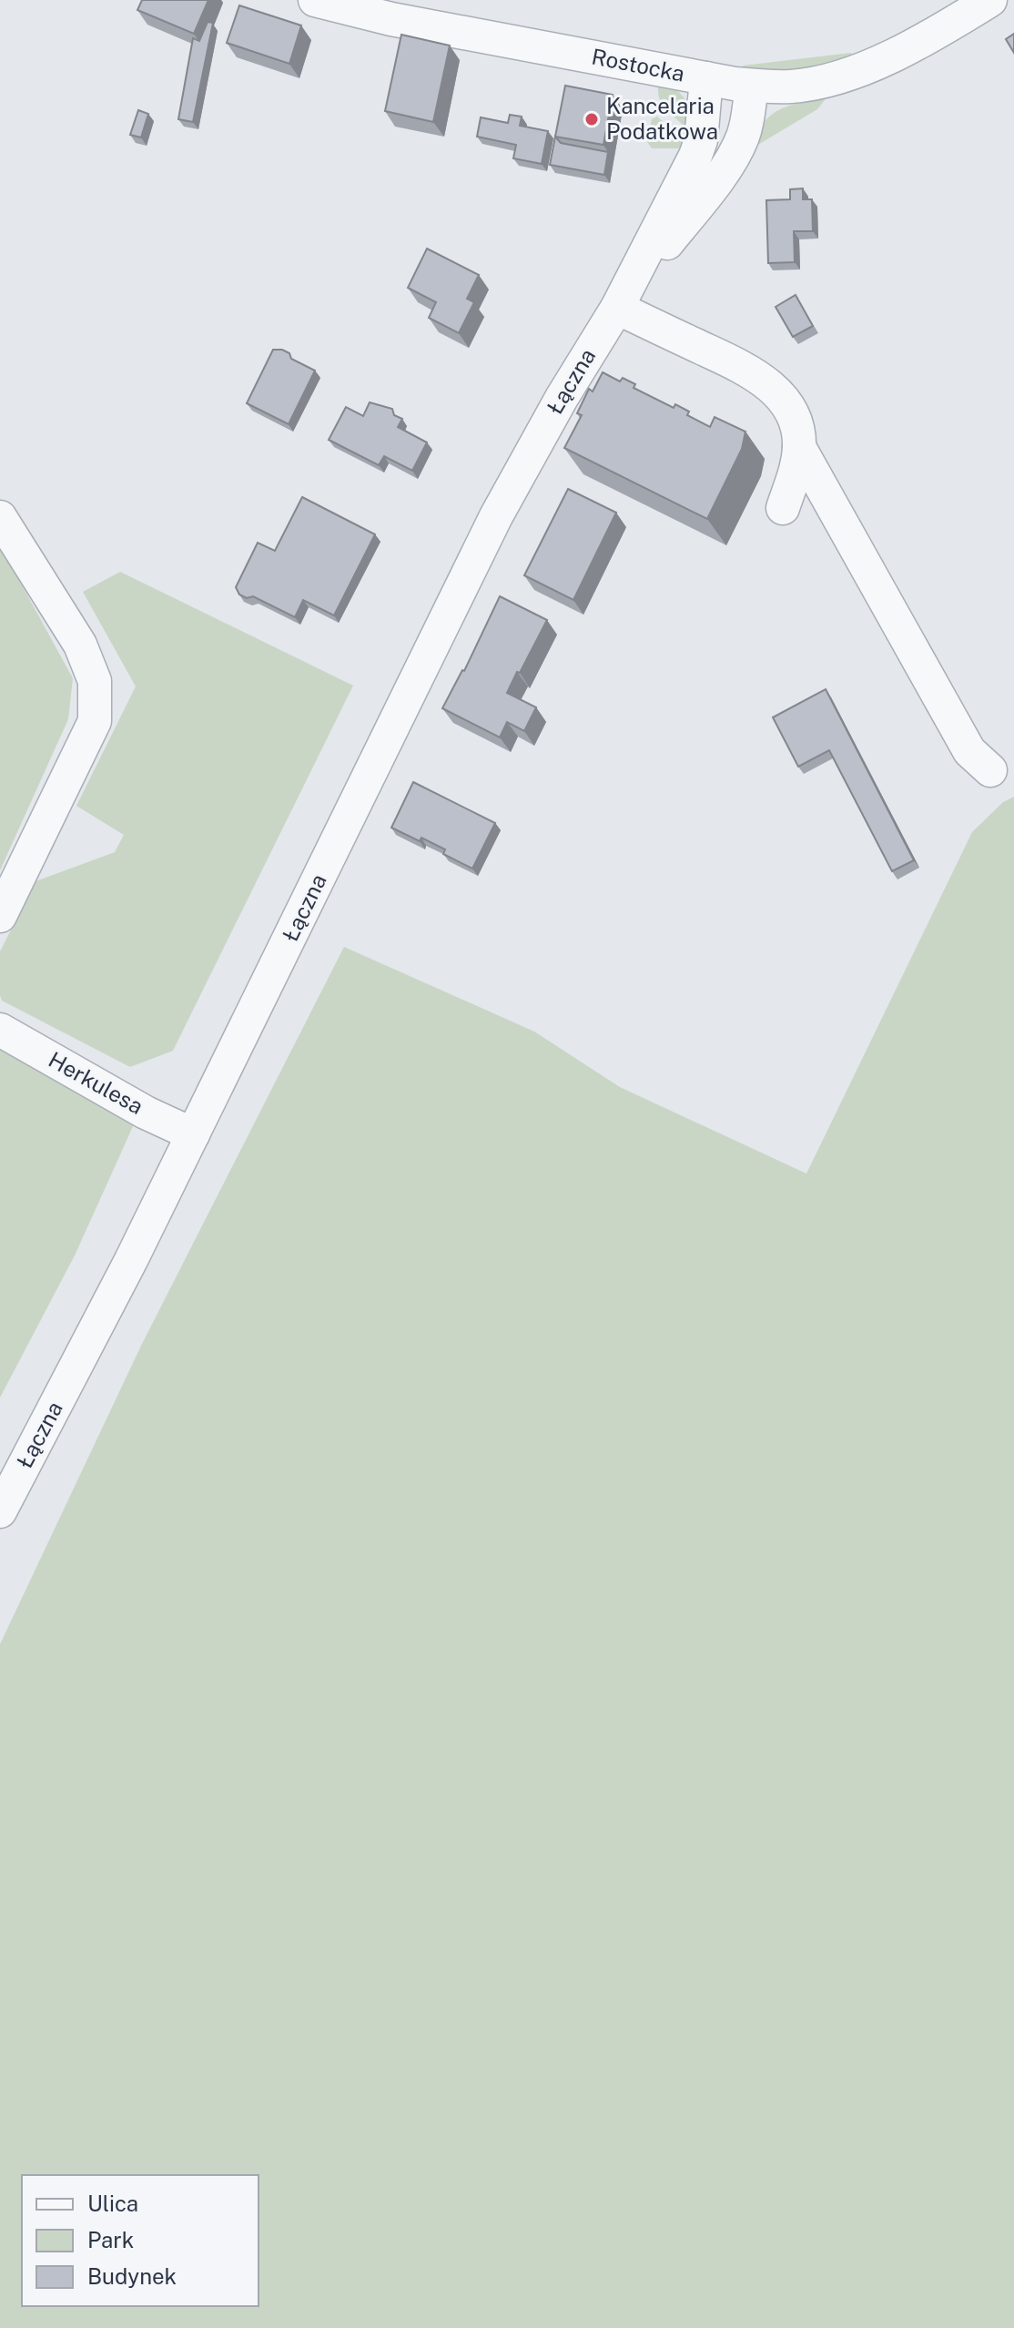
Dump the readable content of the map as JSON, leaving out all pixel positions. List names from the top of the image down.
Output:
{
  "streets": {
    "street": ["Rostocka", "Łączna", "Herkulesa"]
  },
  "crossings": [
    ["Rostocka", "Łączna"],
    ["Łączna", "Herkulesa"]
  ],
  "places": ["Kancelaria Podatkowa"],
  "legend": ["Ulica", "Park", "Budynek"]
}
